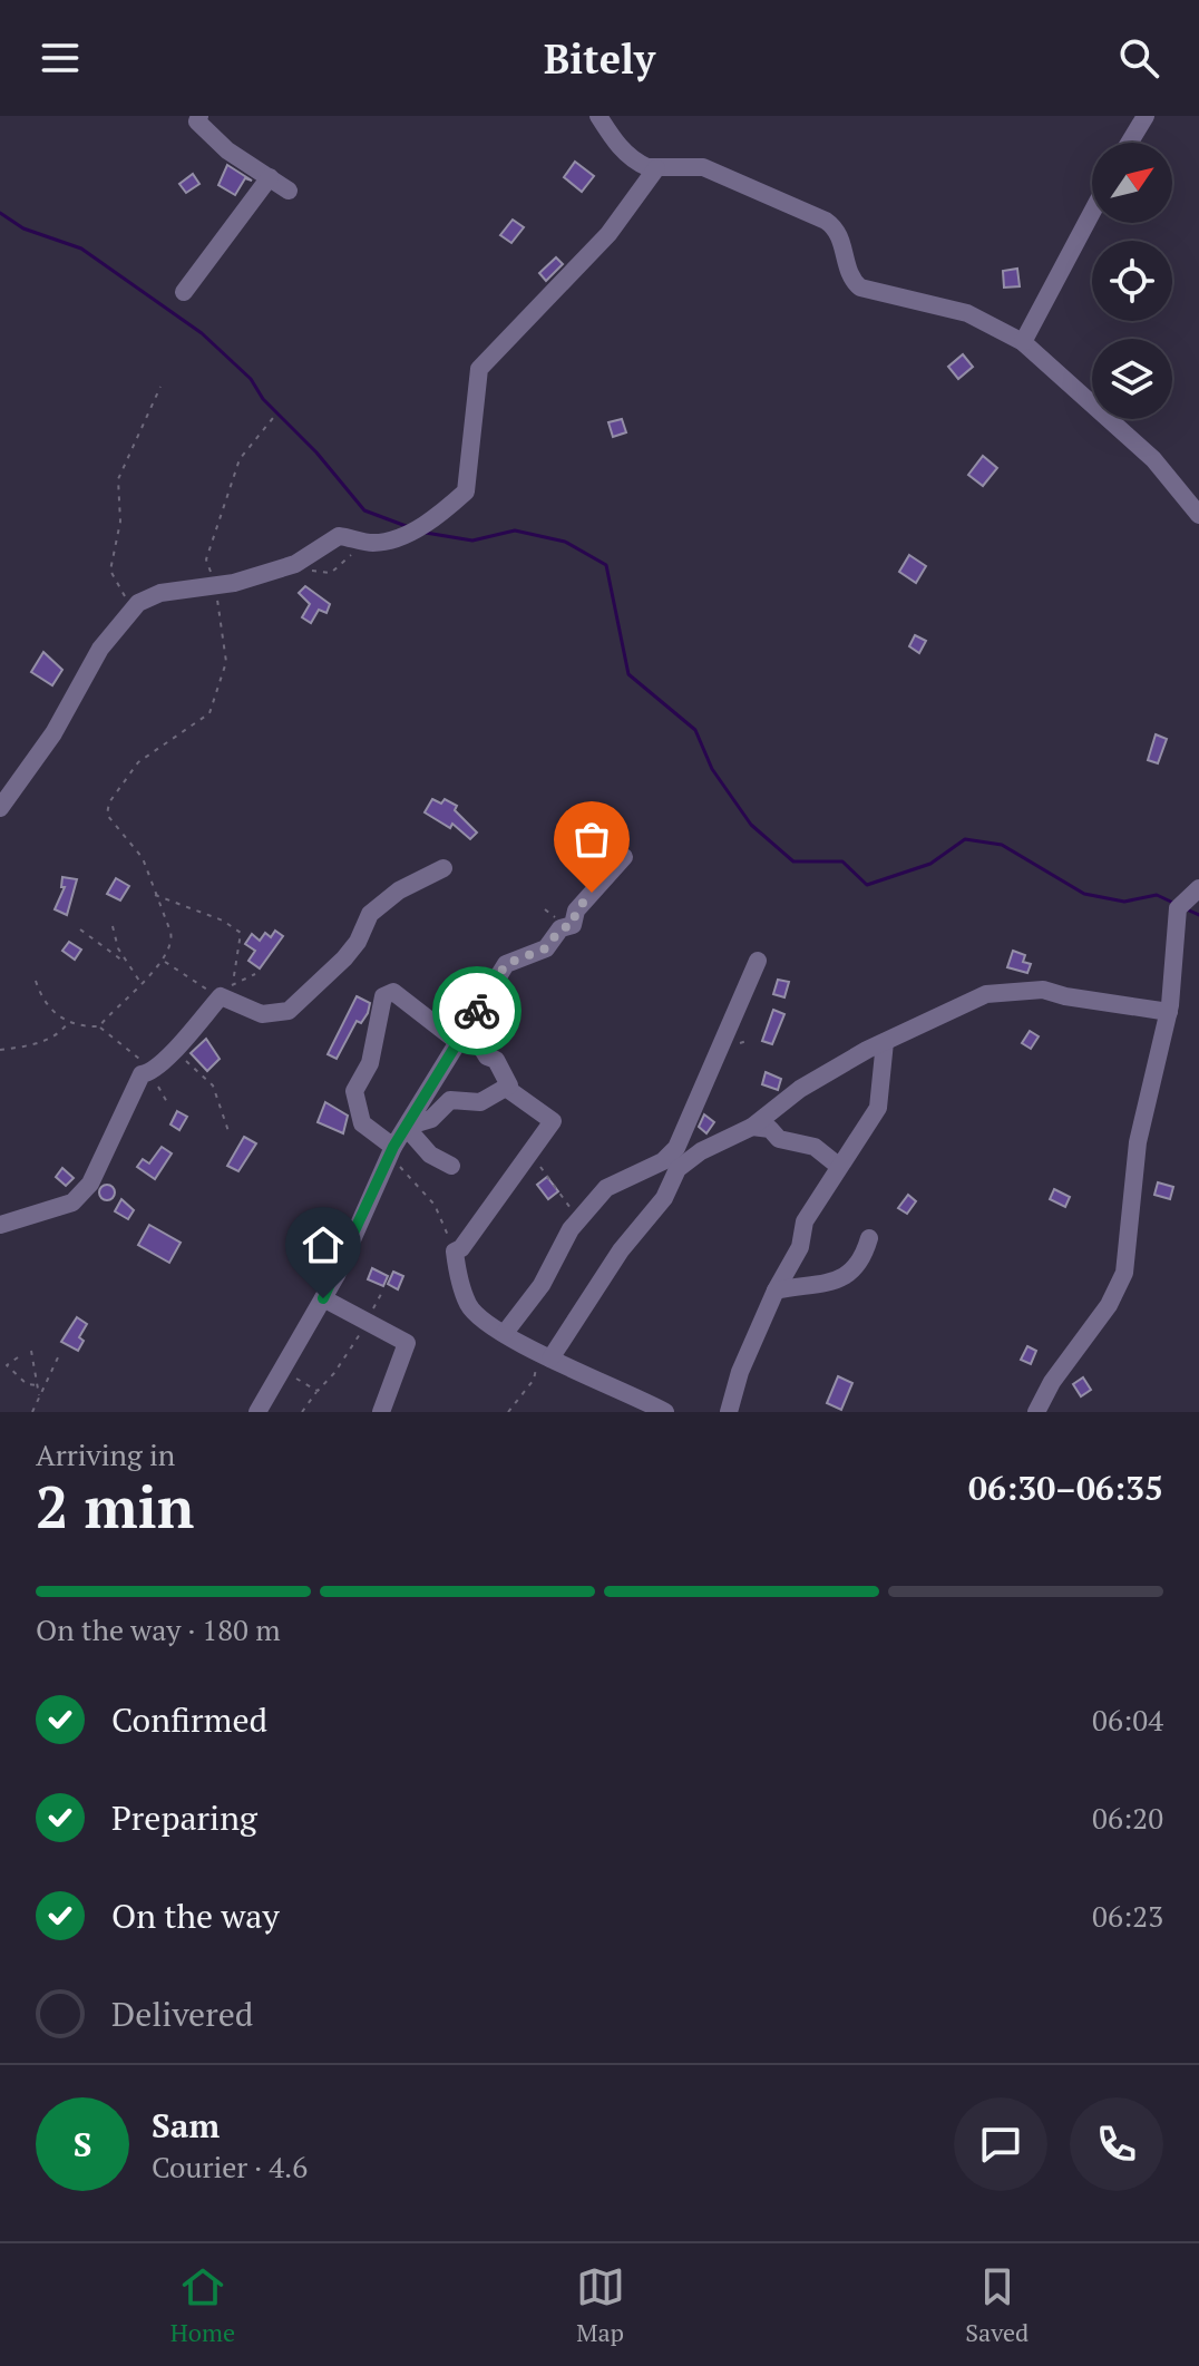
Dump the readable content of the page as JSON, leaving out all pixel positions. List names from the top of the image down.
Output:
{
  "north": "top right",
  "page": {
    "header": "Bitely",
    "heading": ["2 min", "Arriving in", "06:30–06:35"],
    "panel": ["Sam", "Courier · 4.6"],
    "bar": "On the way · 180 m",
    "list": [
      ["Confirmed", "06:04"],
      ["Preparing", "06:20"],
      ["On the way", "06:23"],
      "Delivered"
    ],
    "round": "S",
    "tabs": ["Home", "Map", "Saved"]
  }
}
